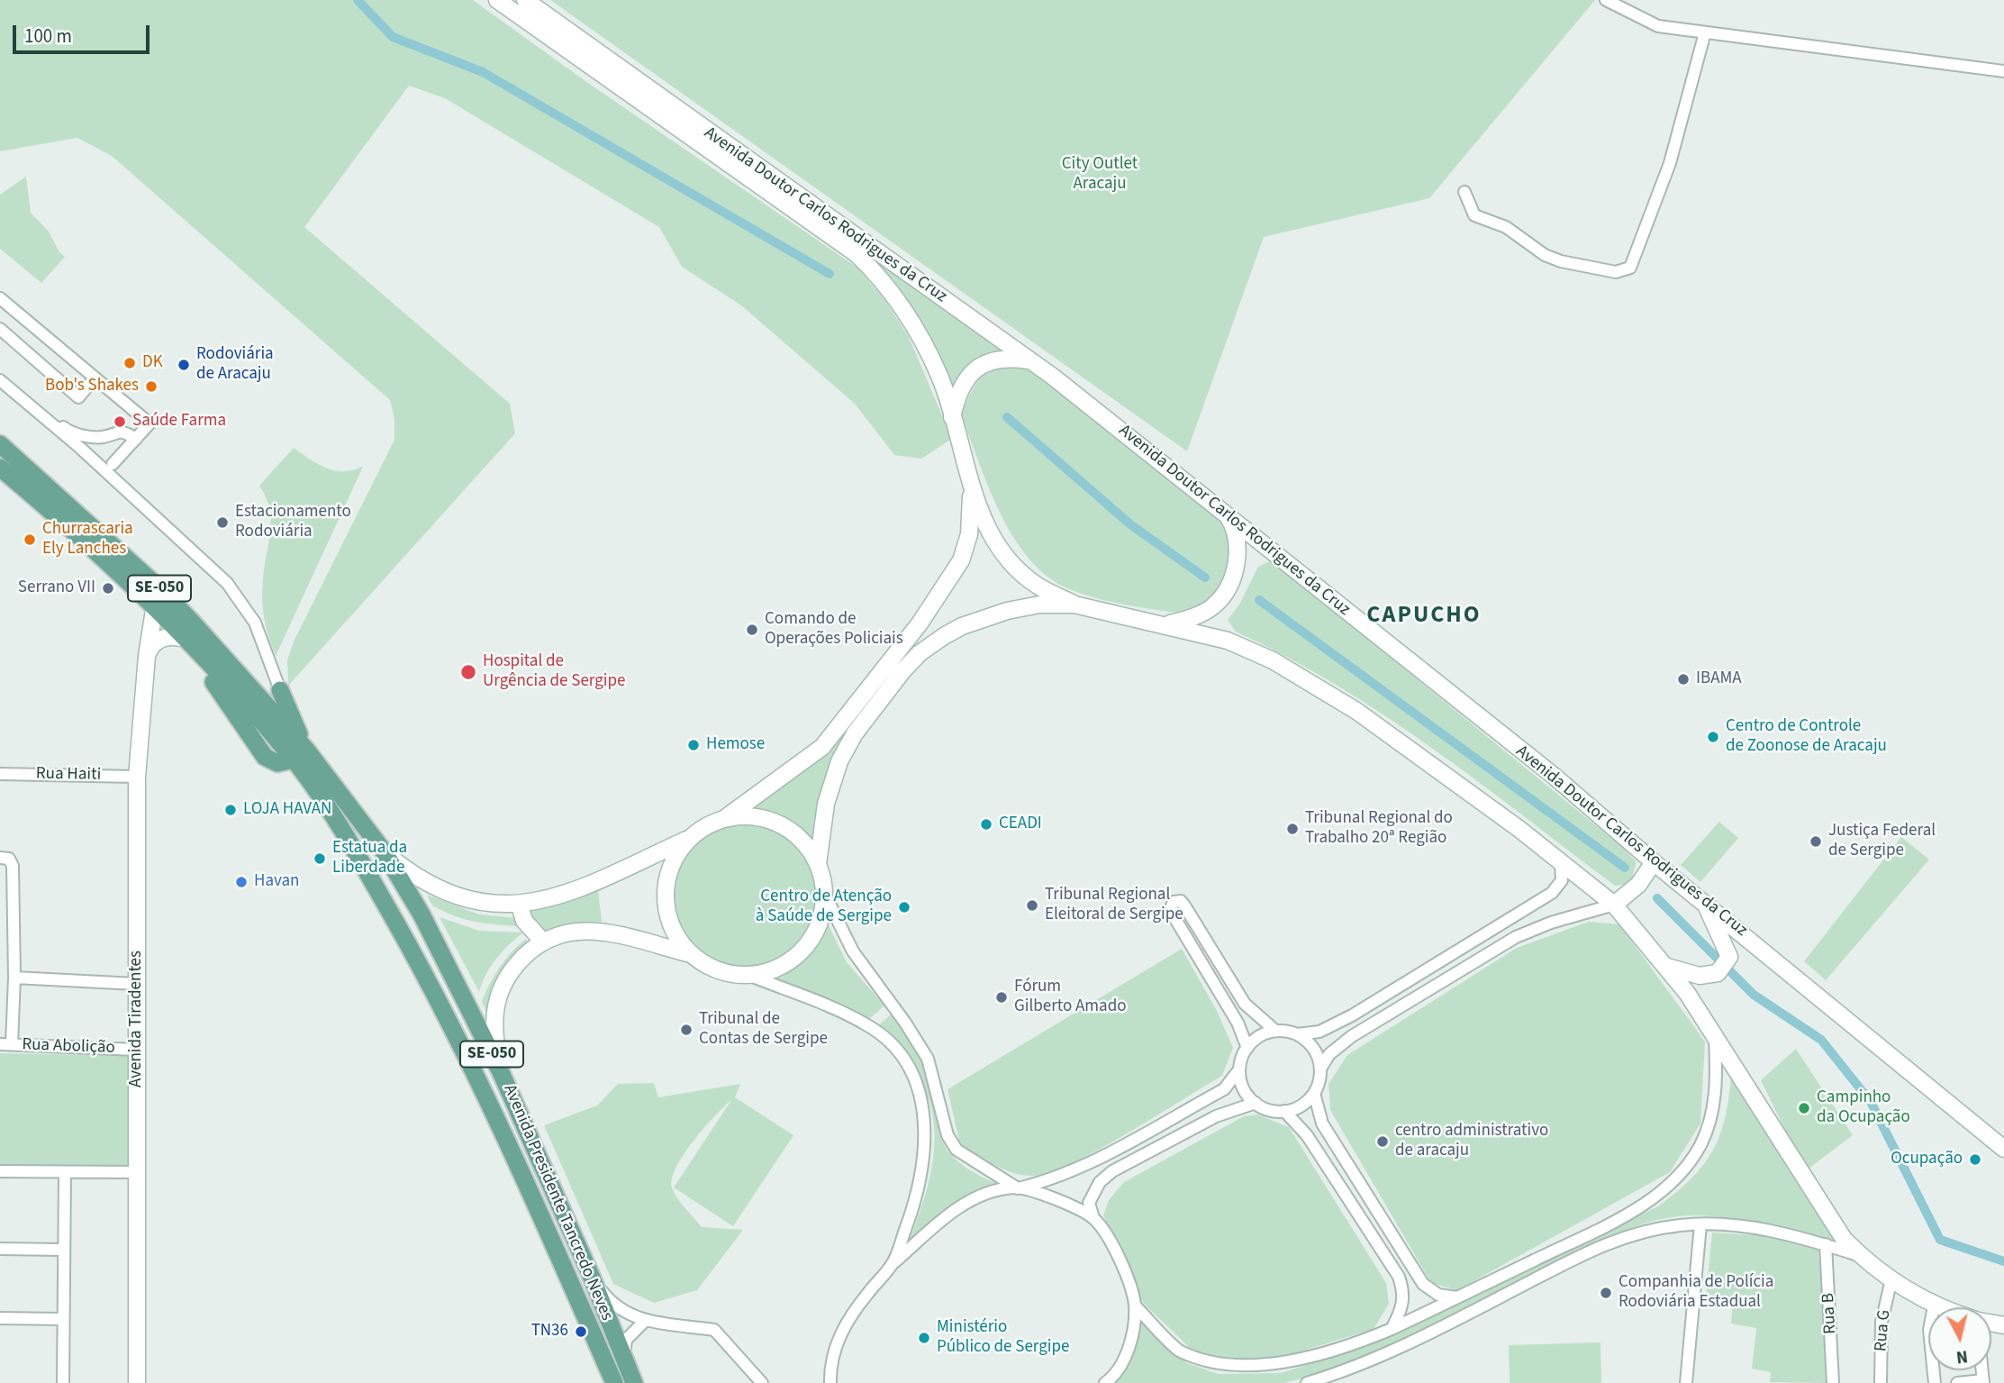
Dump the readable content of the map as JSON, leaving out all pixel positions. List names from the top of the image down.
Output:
{
  "streets": {
    "main road": [
      "Avenida Doutor Carlos Rodrigues da Cruz",
      "SE-050",
      "Avenida Tiradentes",
      "Avenida Presidente Tancredo Neves"
    ],
    "street": [
      "Rua Haiti",
      "Rua Abolição",
      "Rua B",
      "Rua G"
    ]
  },
  "crossings": [
    ["SE-050", "Avenida Tiradentes"],
    ["Rua Haiti", "Avenida Tiradentes"],
    ["Avenida Tiradentes", "Rua Abolição"]
  ],
  "districts": ["CAPUCHO"],
  "parks": ["City Outlet Aracaju"],
  "places": [
    "DK",
    "Rodoviária de Aracaju",
    "Bob's Shakes",
    "Saúde Farma",
    "Estacionamento Rodoviária",
    "Churrascaria Ely Lanches",
    "Serrano VII",
    "Comando de Operações Policiais",
    "Hospital de Urgência de Sergipe",
    "IBAMA",
    "Centro de Controle de Zoonose de Aracaju",
    "Hemose",
    "LOJA HAVAN",
    "CEADI",
    "Tribunal Regional do Trabalho 20ª Região",
    "Justiça Federal de Sergipe",
    "Estatua da Liberdade",
    "Havan",
    "Tribunal Regional Eleitoral de Sergipe",
    "Centro de Atenção à Saúde de Sergipe",
    "Fórum Gilberto Amado",
    "Tribunal de Contas de Sergipe",
    "Campinho da Ocupação",
    "centro administrativo de aracaju",
    "Ocupação",
    "Companhia de Polícia Rodoviária Estadual",
    "TN36",
    "Ministério Público de Sergipe"
  ],
  "scale_bar": "100 m",
  "north": "bottom"
}
